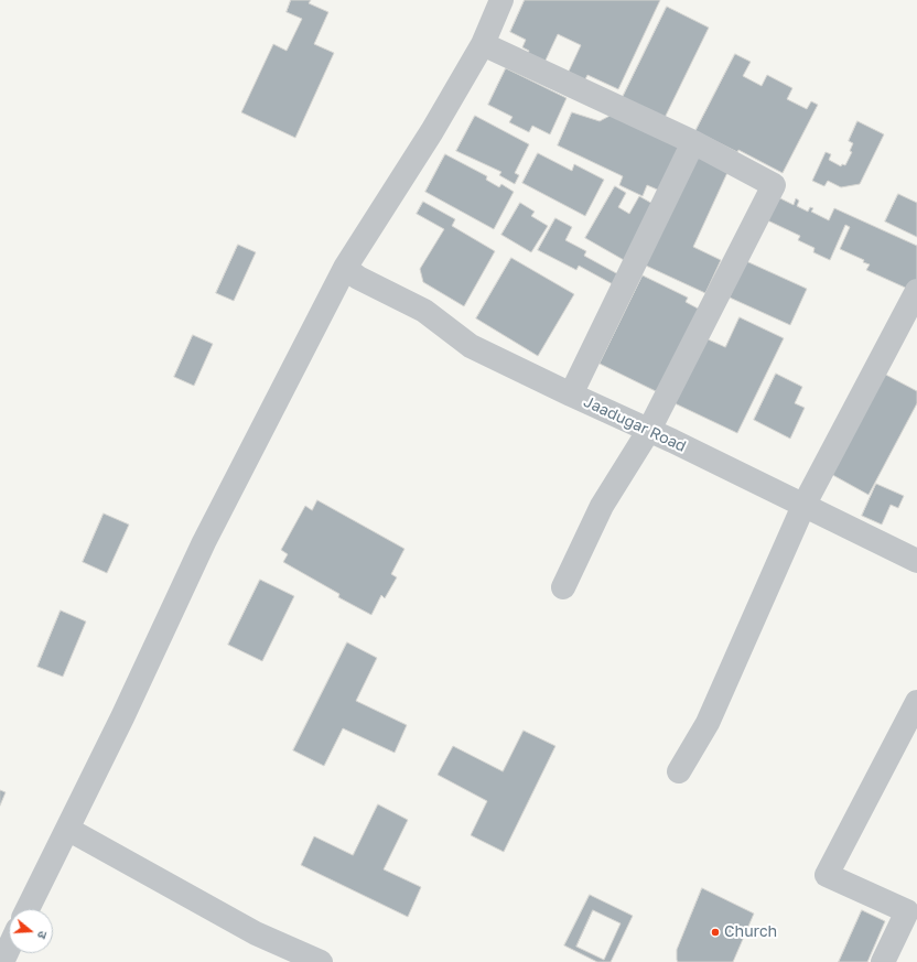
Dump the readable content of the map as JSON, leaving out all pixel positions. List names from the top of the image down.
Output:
{
  "streets": {
    "street": ["Jaadugar Road"]
  },
  "places": ["Church"],
  "north": "right"
}
